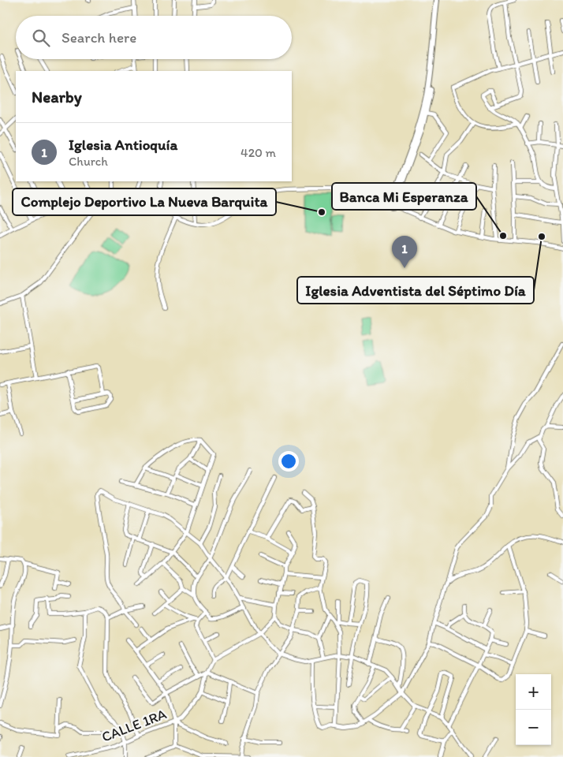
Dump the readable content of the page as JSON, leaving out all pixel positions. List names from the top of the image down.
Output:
{
  "streets": {
    "street": ["CALLE 1RA"]
  },
  "places": ["Complejo Deportivo La Nueva Barquita", "Banca Mi Esperanza", "Iglesia Adventista del Séptimo Día"],
  "page": {
    "search": "Search here",
    "heading": "Nearby",
    "list": [
      {
        "mark": "1",
        "name": "Iglesia Antioquía",
        "note": "Church",
        "value": "420 m"
      }
    ],
    "pins": "1",
    "map_buttons": ["+", "−"]
  }
}
